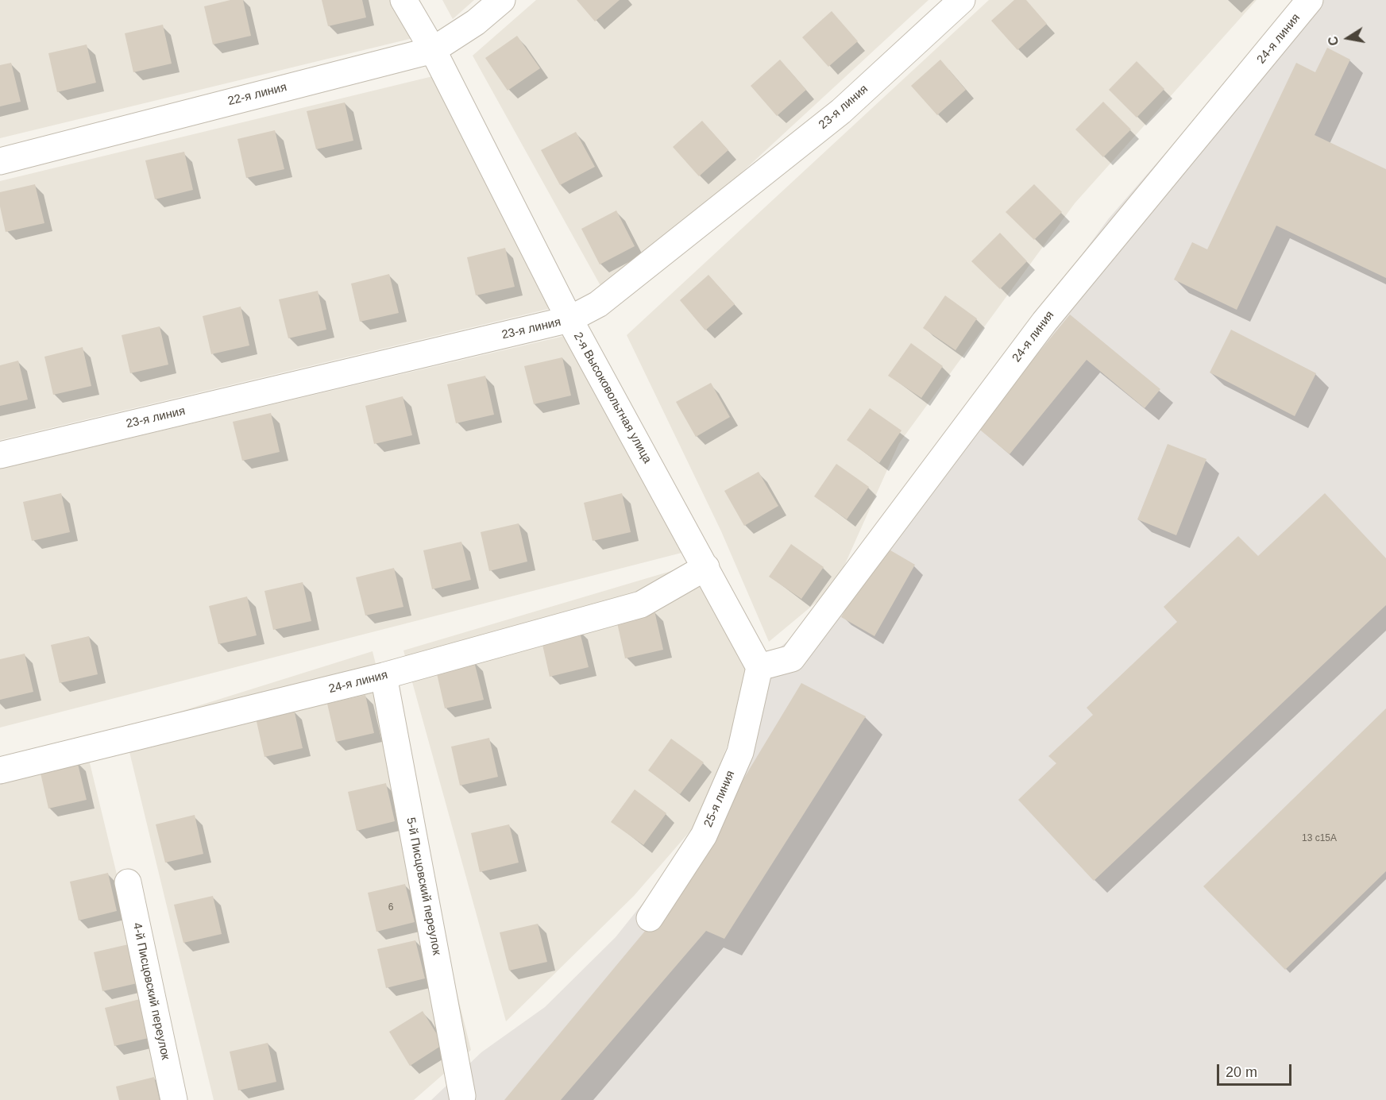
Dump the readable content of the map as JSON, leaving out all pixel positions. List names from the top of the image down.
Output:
{
  "streets": {
    "street": [
      "24-я линия",
      "22-я линия",
      "23-я линия",
      "2-я Высоковольтная улица",
      "25-я линия",
      "5-й Писцовский переулок",
      "4-й Писцовский переулок"
    ]
  },
  "crossings": [
    ["24-я линия", "2-я Высоковольтная улица"],
    ["24-я линия", "25-я линия"],
    ["24-я линия", "5-й Писцовский переулок"],
    ["22-я линия", "2-я Высоковольтная улица"],
    ["23-я линия", "2-я Высоковольтная улица"],
    ["2-я Высоковольтная улица", "25-я линия"]
  ],
  "house_numbers": ["13 с15А", "6"],
  "scale_bar": "20 m",
  "north": "left"
}
